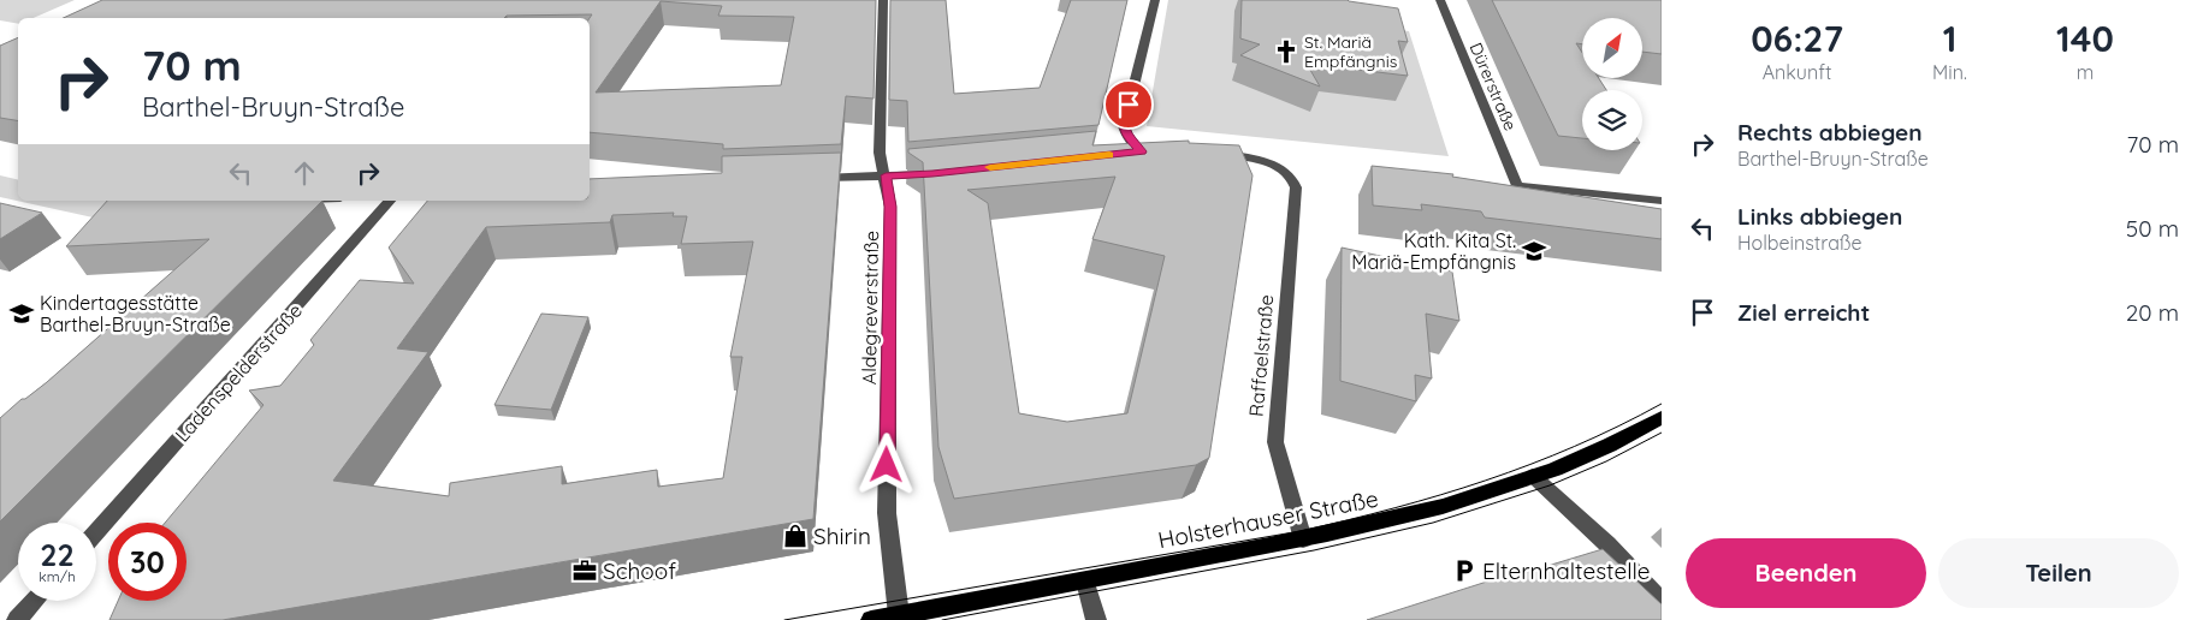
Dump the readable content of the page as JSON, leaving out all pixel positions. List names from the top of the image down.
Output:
{
  "streets": {
    "main road": ["Holsterhauser Straße"],
    "street": [
      "Dürerstraße",
      "Aldegreverstraße",
      "Raffaelstraße",
      "Ladenspelderstraße"
    ]
  },
  "crossings": [
    ["Aldegreverstraße", "Holsterhauser Straße"],
    ["Raffaelstraße", "Holsterhauser Straße"]
  ],
  "places": {
    "church": ["St. Mariä Empfängnis"],
    "school or university": ["Kath. Kita St. Mariä-Empfängnis", "Kindertagesstätte Barthel-Bruyn-Straße"],
    "shop": ["Shirin"],
    "office": ["Schoof"],
    "parking": ["Elternhaltestelle"]
  },
  "north": "top right",
  "page": {
    "eta": [
      "06:27",
      "Ankunft",
      "1",
      "Min.",
      "140",
      "m"
    ],
    "turn": ["70 m", "Barthel-Bruyn-Straße"],
    "list": [
      {
        "name": "Rechts abbiegen",
        "note": "Barthel-Bruyn-Straße",
        "value": "70 m"
      },
      {
        "name": "Links abbiegen",
        "note": "Holbeinstraße",
        "value": "50 m"
      },
      {
        "name": "Ziel erreicht",
        "value": "20 m"
      }
    ],
    "speed": "22 km/h",
    "limit": "30",
    "buttons": ["Beenden", "Teilen"]
  }
}
